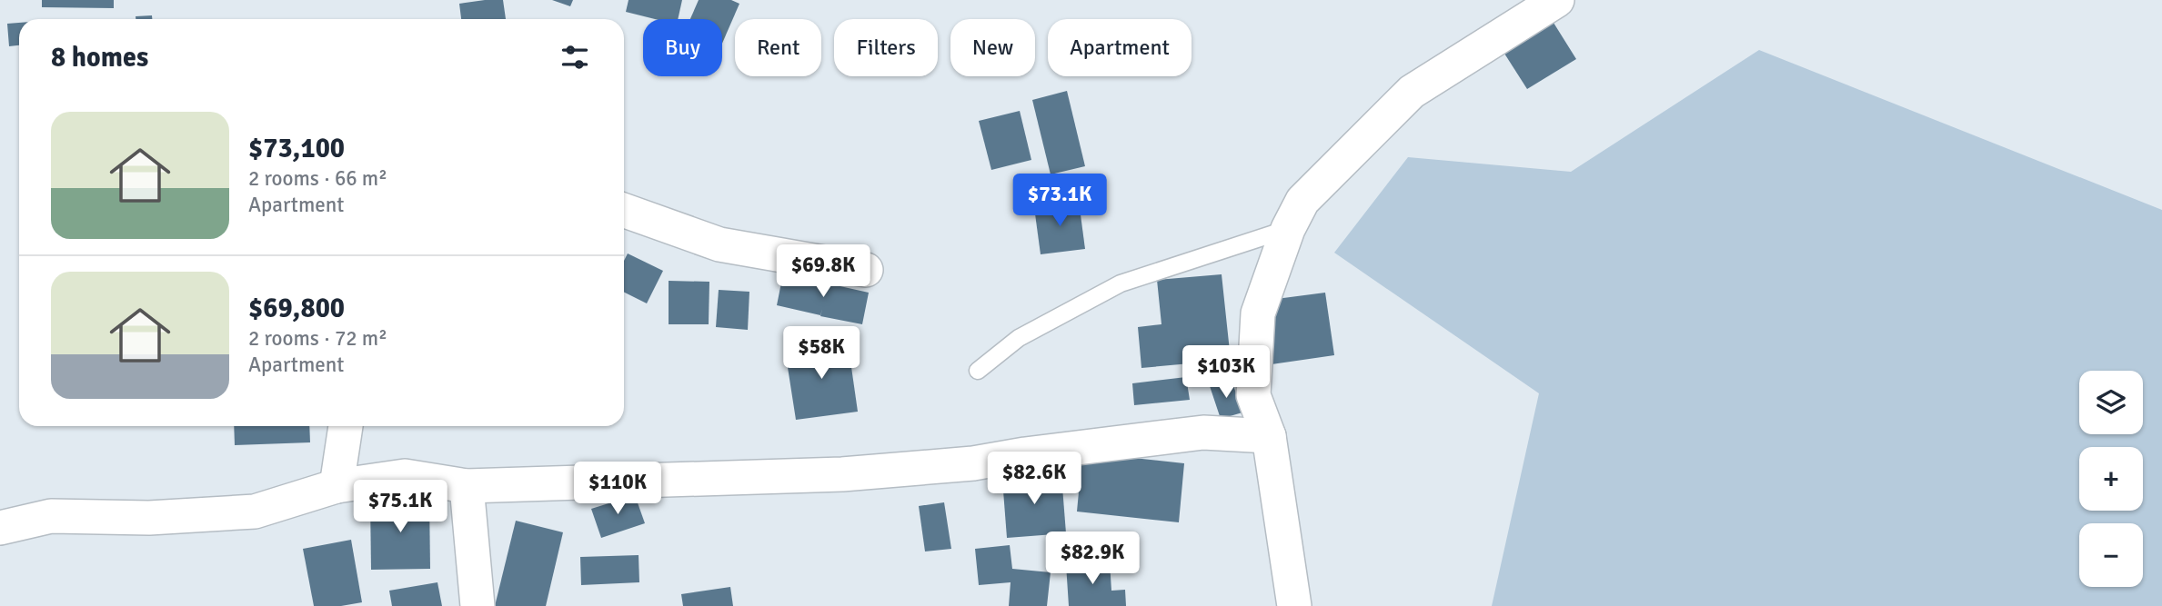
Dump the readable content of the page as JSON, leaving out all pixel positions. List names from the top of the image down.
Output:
{
  "page": {
    "chip": [
      "Buy",
      "Rent",
      "Filters",
      "New",
      "Apartment"
    ],
    "heading": "8 homes",
    "list": [
      {
        "name": "$73,100",
        "note": "2 rooms · 66 m² · Apartment"
      },
      {
        "name": "$69,800",
        "note": "2 rooms · 72 m² · Apartment"
      }
    ],
    "price": [
      "$73.1K",
      "$69.8K",
      "$58K",
      "$103K",
      "$82.6K",
      "$110K",
      "$75.1K",
      "$82.9K"
    ],
    "map_buttons": ["+", "−"]
  }
}
